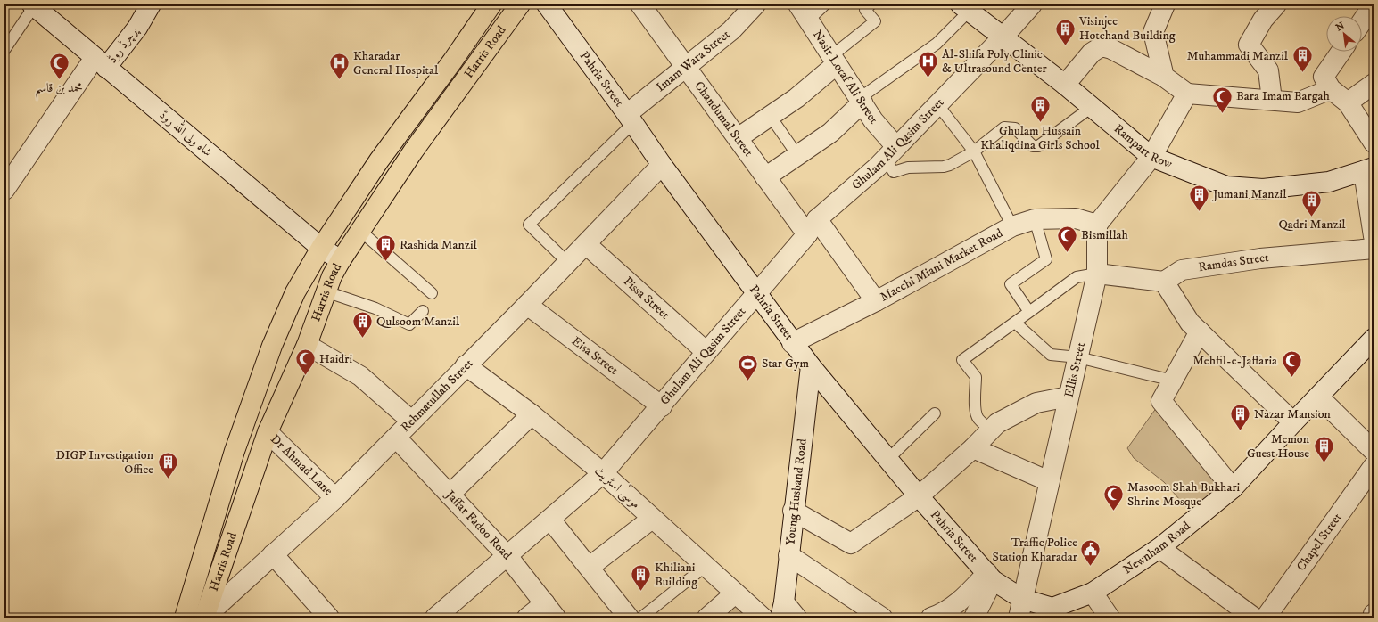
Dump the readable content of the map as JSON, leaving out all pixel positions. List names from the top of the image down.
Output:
{
  "streets": {
    "main road": ["Harris Road"],
    "street": [
      "پرچرڈ روڈ",
      "Imam Wara Street",
      "Nasir Lotaf Ali Street",
      "Pahria Street",
      "Chandumal Street",
      "شاہ ولی اللہ روڈ",
      "Ghulam Ali Qasim Street",
      "Rampart Row",
      "Ramdas Street",
      "Macchi Miani Market Road",
      "Pissa Street",
      "Eisa Street",
      "Ellis Street",
      "Rehmatullah Street",
      "Dr Ahmad Lane",
      "موسیٰ اسٹریٹ",
      "Young Husband Road",
      "Jaffar Fadoo Road",
      "Chapel Street",
      "Newnham Road"
    ]
  },
  "crossings": [
    ["پرچرڈ روڈ", "شاہ ولی اللہ روڈ"],
    ["Harris Road", "شاہ ولی اللہ روڈ"],
    ["Harris Road", "Rehmatullah Street"],
    ["Harris Road", "Dr Ahmad Lane"],
    ["Imam Wara Street", "Pahria Street"],
    ["Imam Wara Street", "Chandumal Street"],
    ["Nasir Lotaf Ali Street", "Ghulam Ali Qasim Street"],
    ["Pahria Street", "Ghulam Ali Qasim Street"],
    ["Pahria Street", "Macchi Miani Market Road"],
    ["Pahria Street", "Ellis Street"],
    ["Pahria Street", "Rehmatullah Street"],
    ["Pahria Street", "Young Husband Road"],
    ["Pahria Street", "Newnham Road"],
    ["Chandumal Street", "Ghulam Ali Qasim Street"],
    ["Chandumal Street", "Macchi Miani Market Road"],
    ["Ghulam Ali Qasim Street", "Rampart Row"],
    ["Ghulam Ali Qasim Street", "Pissa Street"],
    ["Ghulam Ali Qasim Street", "Eisa Street"],
    ["Ghulam Ali Qasim Street", "موسیٰ اسٹریٹ"],
    ["Ghulam Ali Qasim Street", "Jaffar Fadoo Road"],
    ["Macchi Miani Market Road", "Ellis Street"],
    ["Pissa Street", "Rehmatullah Street"],
    ["Eisa Street", "Rehmatullah Street"],
    ["Ellis Street", "Newnham Road"],
    ["Rehmatullah Street", "Dr Ahmad Lane"],
    ["Rehmatullah Street", "موسیٰ اسٹریٹ"],
    ["Rehmatullah Street", "Jaffar Fadoo Road"]
  ],
  "places": {
    "building": [
      "Visinjee Hotchand Building",
      "Muhammadi Manzil",
      "Ghulam Hussain Khaliqdina Girls School",
      "Jumani Manzil",
      "Qadri Manzil",
      "Rashida Manzil",
      "Qulsoom Manzil",
      "Nazar Mansion",
      "Memon Guest House",
      "DIGP Investigation Office",
      "Khiliani Building"
    ],
    "hospital": ["Al-Shifa Poly Clinic & Ultrasound Center", "Kharadar General Hospital"],
    "mosque": [
      "محمد بن قاسم",
      "Bara Imam Bargah",
      "Bismillah",
      "Haidri",
      "Mehfil-e-Jaffaria",
      "Masoom Shah Bukhari Shrine Mosque"
    ],
    "sports": ["Star Gym"],
    "public building": ["Traffic Police Station Kharadar"]
  },
  "north": "top left"
}
